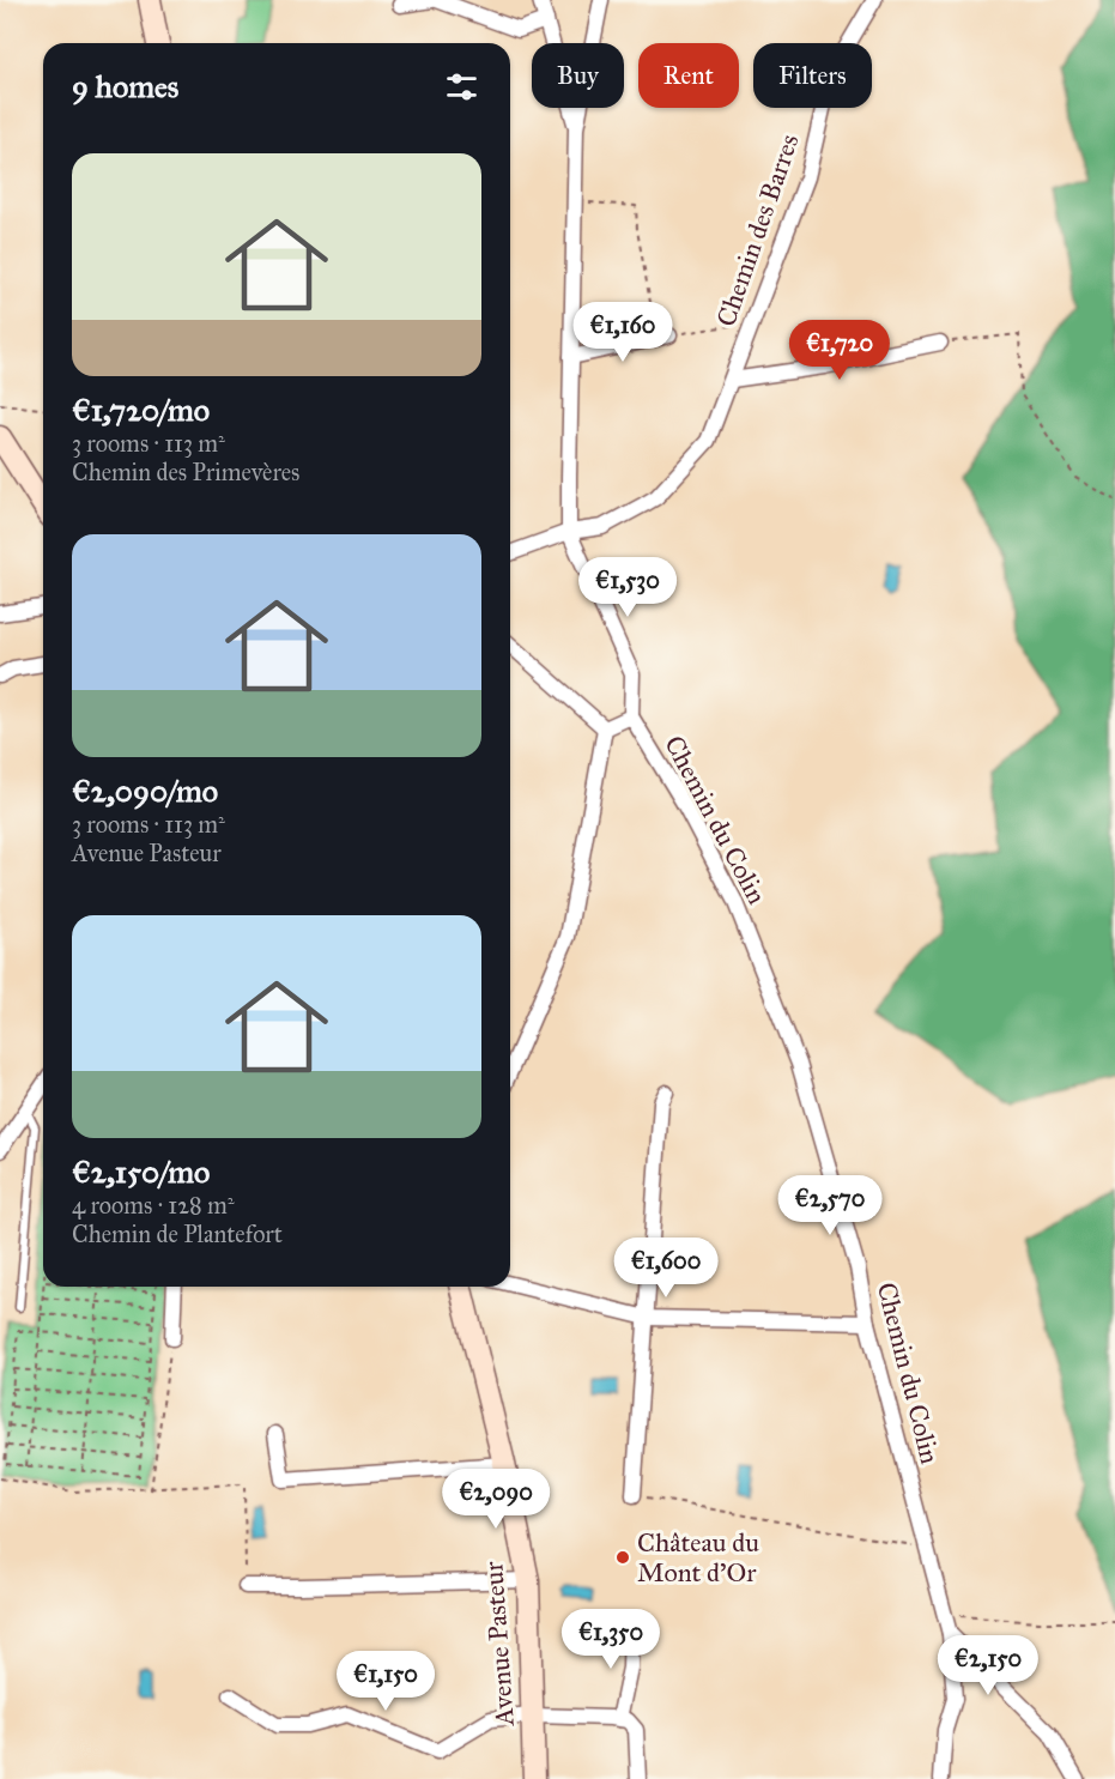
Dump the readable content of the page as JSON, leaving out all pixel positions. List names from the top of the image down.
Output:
{
  "streets": {
    "main road": ["Avenue Pasteur"],
    "street": ["Chemin des Barres", "Chemin du Colin"]
  },
  "places": ["Château du Mont d'Or"],
  "page": {
    "chip": ["Buy", "Rent", "Filters"],
    "heading": "9 homes",
    "list": [
      {
        "name": "€1,720/mo",
        "note": "3 rooms · 113 m² · Chemin des Primevères"
      },
      {
        "name": "€2,090/mo",
        "note": "3 rooms · 113 m² · Avenue Pasteur"
      },
      {
        "name": "€2,150/mo",
        "note": "4 rooms · 128 m² · Chemin de Plantefort"
      }
    ],
    "price": [
      "€1,160",
      "€1,720",
      "€1,530",
      "€2,570",
      "€1,600",
      "€2,090",
      "€1,350",
      "€2,150",
      "€1,150"
    ]
  }
}
